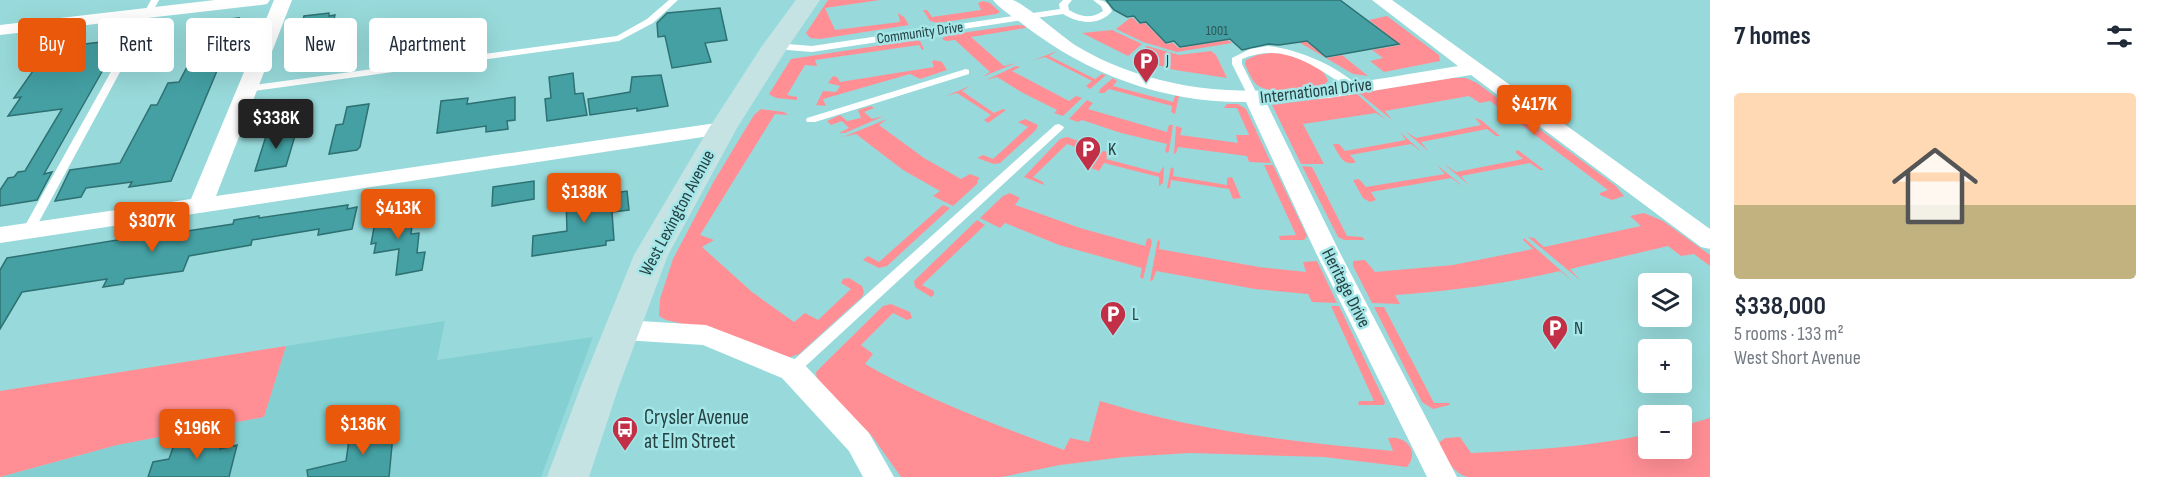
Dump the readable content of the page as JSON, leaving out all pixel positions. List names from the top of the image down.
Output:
{
  "streets": {
    "main road": ["West Lexington Avenue"],
    "street": ["International Drive", "Heritage Drive"],
    "lane": ["Community Drive"]
  },
  "crossings": [
    ["Community Drive", "International Drive"],
    ["Community Drive", "West Lexington Avenue"],
    ["International Drive", "Heritage Drive"]
  ],
  "places": {
    "parking": [
      "J",
      "K",
      "L",
      "N"
    ],
    "bus stop": ["Crysler Avenue at Elm Street"]
  },
  "house_numbers": ["1001"],
  "page": {
    "heading": "7 homes",
    "chip": [
      "Buy",
      "Rent",
      "Filters",
      "New",
      "Apartment"
    ],
    "list": [
      {
        "name": "$338,000",
        "note": "5 rooms · 133 m² · West Short Avenue"
      }
    ],
    "price": [
      "$417K",
      "$338K",
      "$138K",
      "$413K",
      "$307K",
      "$136K",
      "$196K"
    ],
    "map_buttons": ["+", "−"]
  }
}
